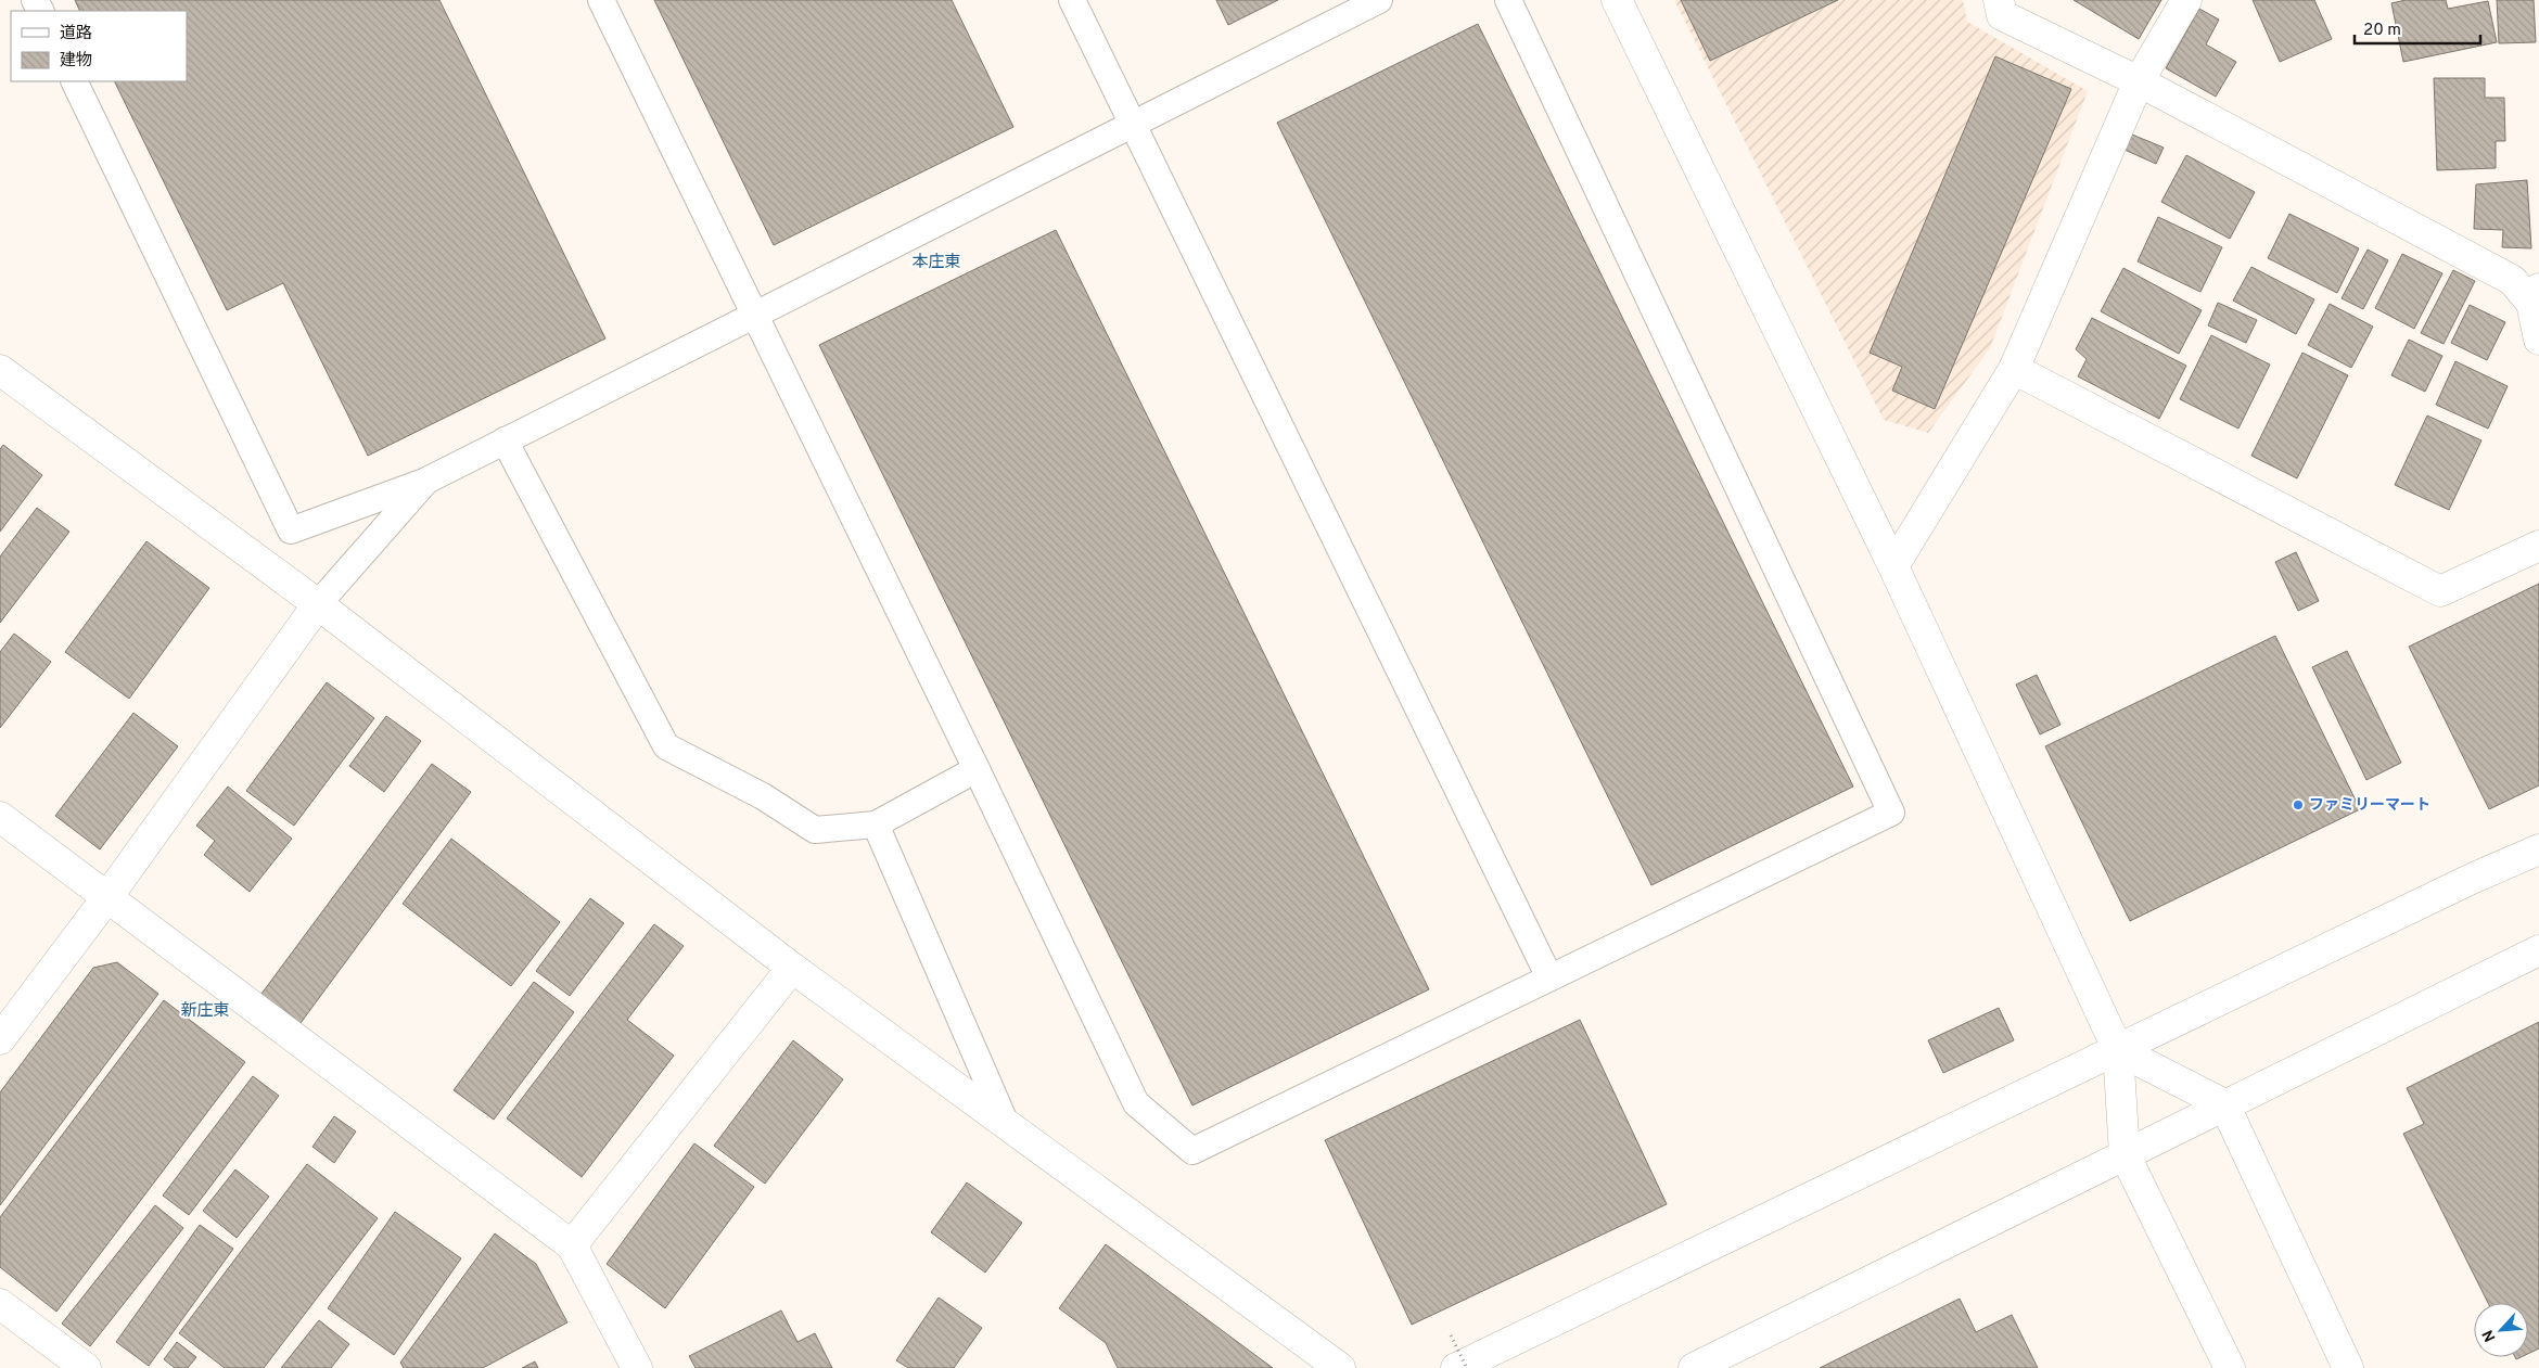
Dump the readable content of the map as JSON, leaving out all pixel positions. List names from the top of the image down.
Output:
{
  "districts": ["本庄東", "新庄東"],
  "places": ["ファミリーマート"],
  "legend": ["道路", "建物"],
  "scale_bar": "20 m",
  "north": "bottom left"
}
